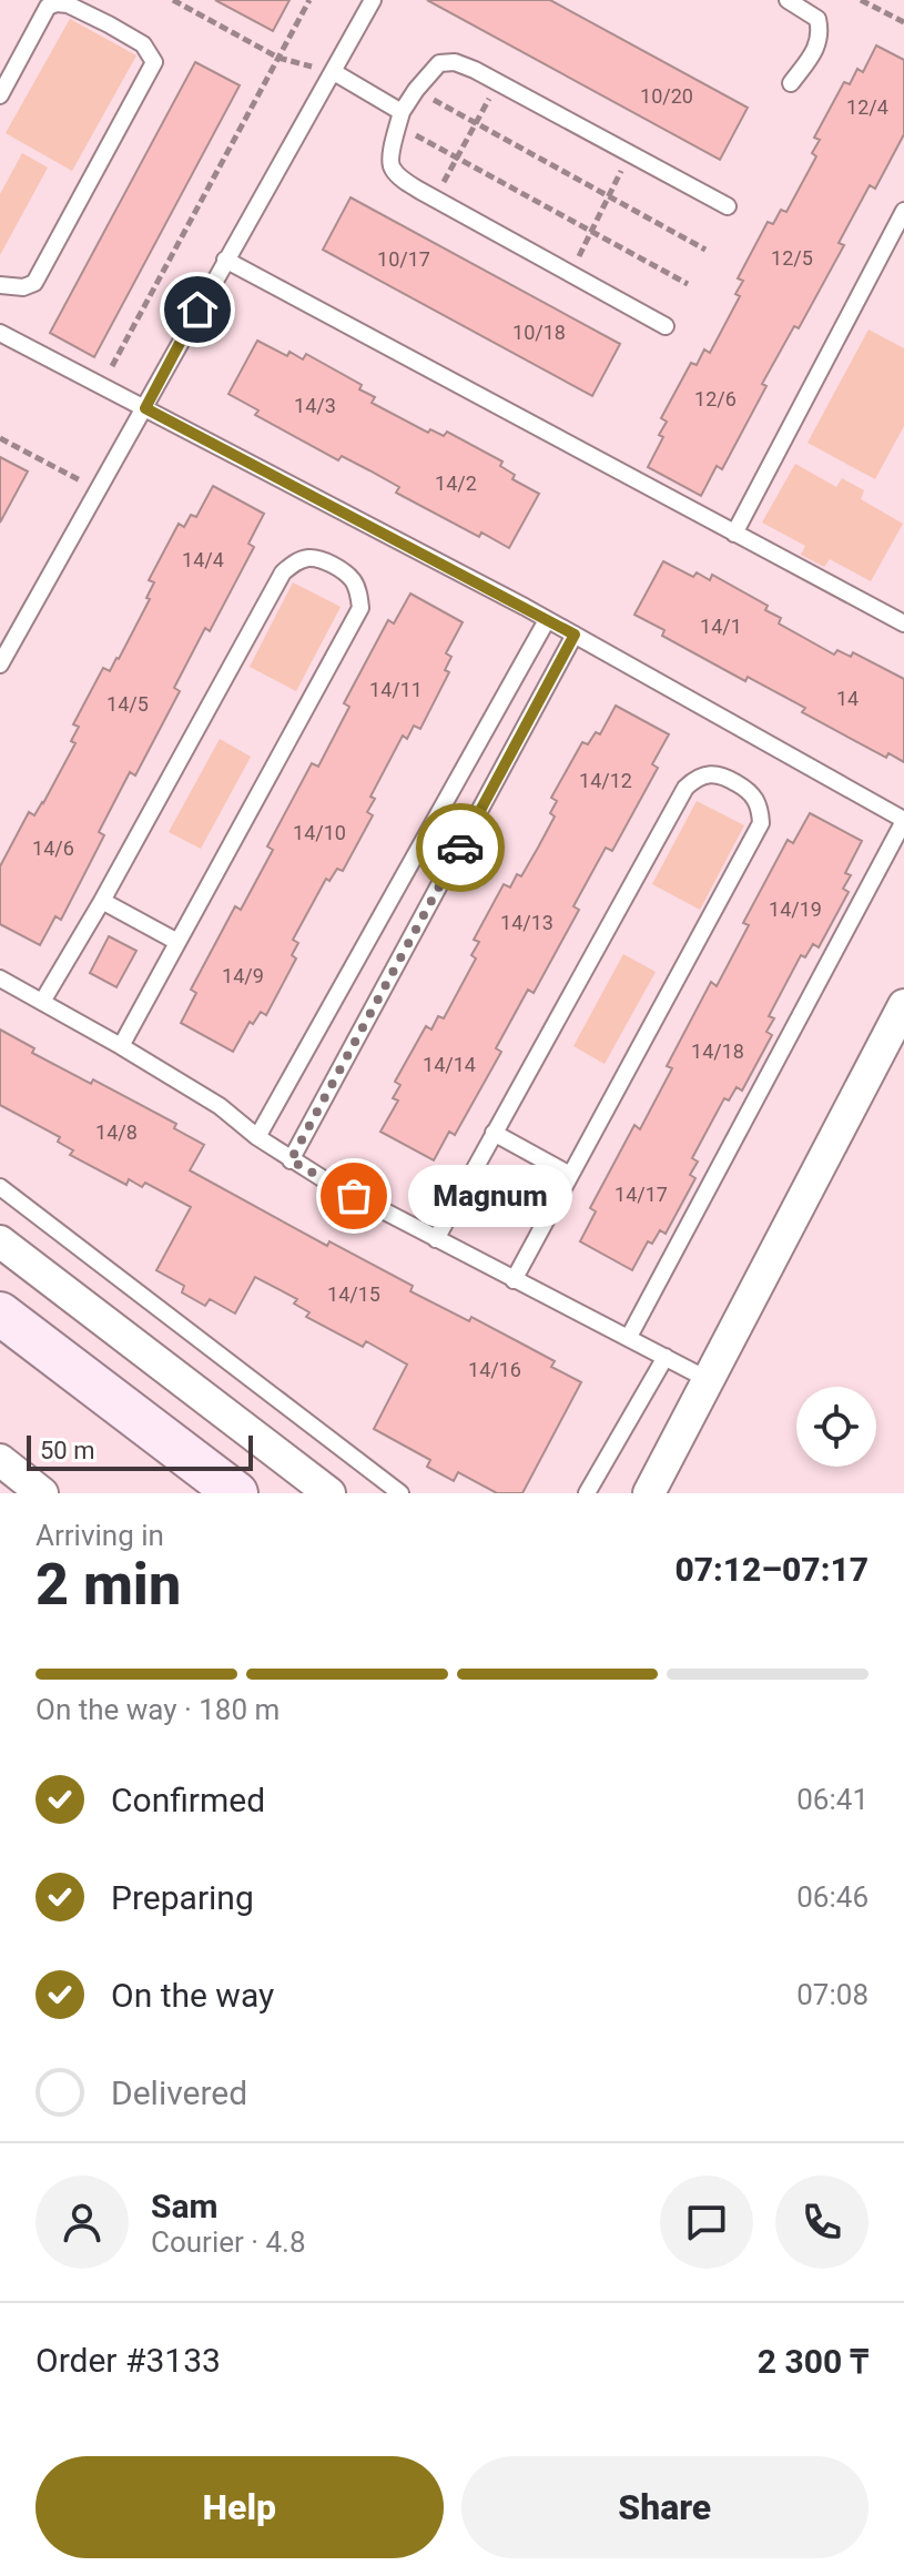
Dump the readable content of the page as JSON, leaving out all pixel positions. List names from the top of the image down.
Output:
{
  "places": ["Magnum"],
  "house_numbers": [
    "10/20",
    "12/4",
    "12/5",
    "10/17",
    "10/18",
    "12/6",
    "14/3",
    "14/2",
    "14/4",
    "14/1",
    "14/11",
    "14",
    "14/5",
    "14/12",
    "14/10",
    "14/6",
    "14/19",
    "14/13",
    "14/9",
    "14/18",
    "14/14",
    "14/8",
    "14/17",
    "14/15",
    "14/16"
  ],
  "scale_bar": "50 m",
  "page": {
    "bubble": "Magnum",
    "scale": "50 m",
    "heading": ["2 min", "Arriving in", "07:12–07:17"],
    "panel": [
      "Sam",
      "Courier · 4.8",
      "Order #3133",
      "2 300 ₸"
    ],
    "bar": "On the way · 180 m",
    "list": [
      ["Confirmed", "06:41"],
      ["Preparing", "06:46"],
      ["On the way", "07:08"],
      "Delivered"
    ],
    "buttons": ["Help", "Share"]
  }
}
